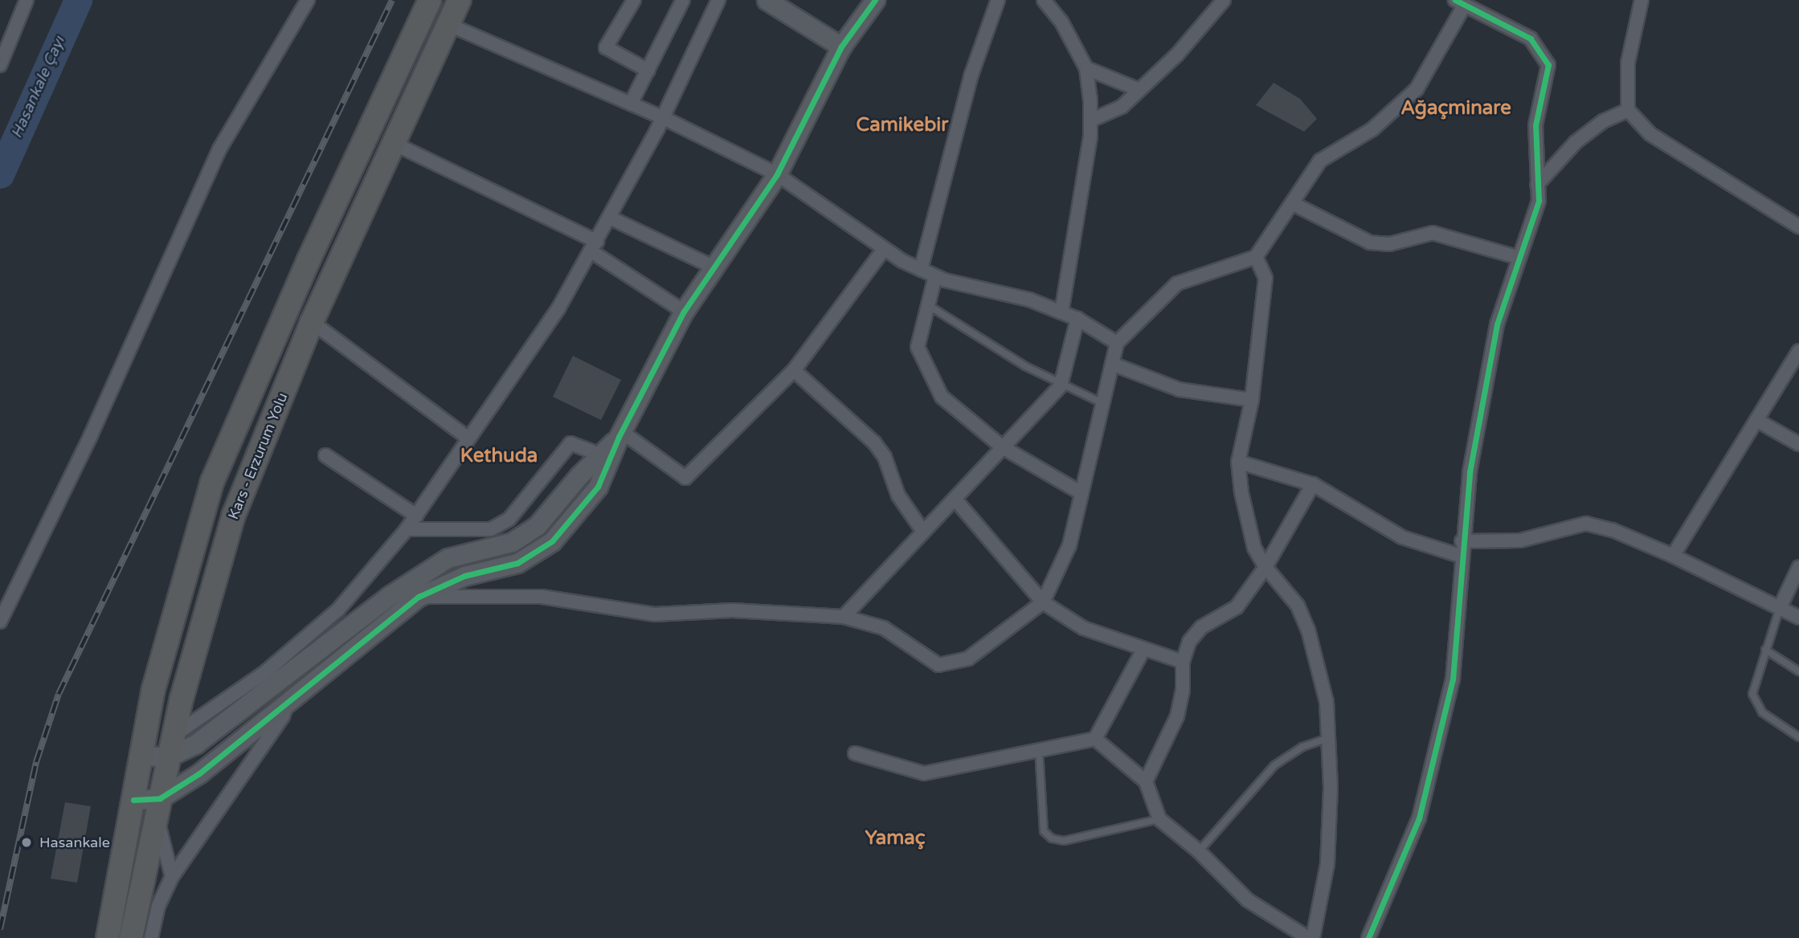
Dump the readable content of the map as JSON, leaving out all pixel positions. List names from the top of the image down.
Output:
{
  "streets": {
    "highway": ["Kars - Erzurum Yolu"]
  },
  "districts": [
    "Ağaçminare",
    "Camikebir",
    "Kethuda",
    "Yamaç"
  ],
  "water": ["Hasankale Çayı"],
  "places": ["Hasankale"]
}
